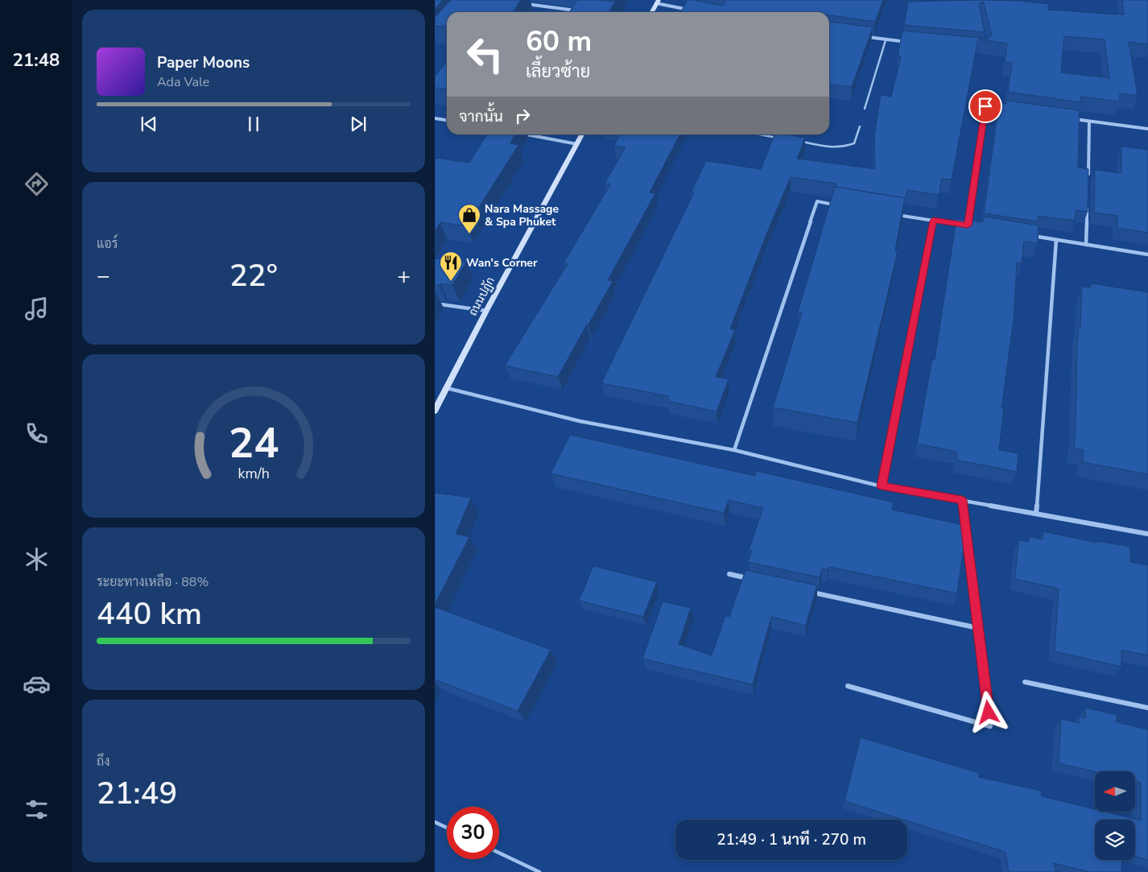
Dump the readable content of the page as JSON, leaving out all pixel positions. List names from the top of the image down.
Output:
{
  "streets": {
    "main road": ["ถนนปฏัก"]
  },
  "places": {
    "shop": ["Nara Massage & Spa Phuket"],
    "restaurant": ["Wan's Corner"]
  },
  "north": "left",
  "page": {
    "tabs": "21:48",
    "turn": ["60 m", "เลี้ยวซ้าย"],
    "song": ["Paper Moons", "Ada Vale"],
    "then": "จากนั้น",
    "tile": [
      "แอร์",
      ["ระยะทางเหลือ · 88%", "440 km"],
      ["ถึง", "21:49"]
    ],
    "heat": ["−", "22°", "+"],
    "limit": "30",
    "trip": "21:49 · 1 นาที · 270 m",
    "gauge": ["24", "km/h"]
  }
}
